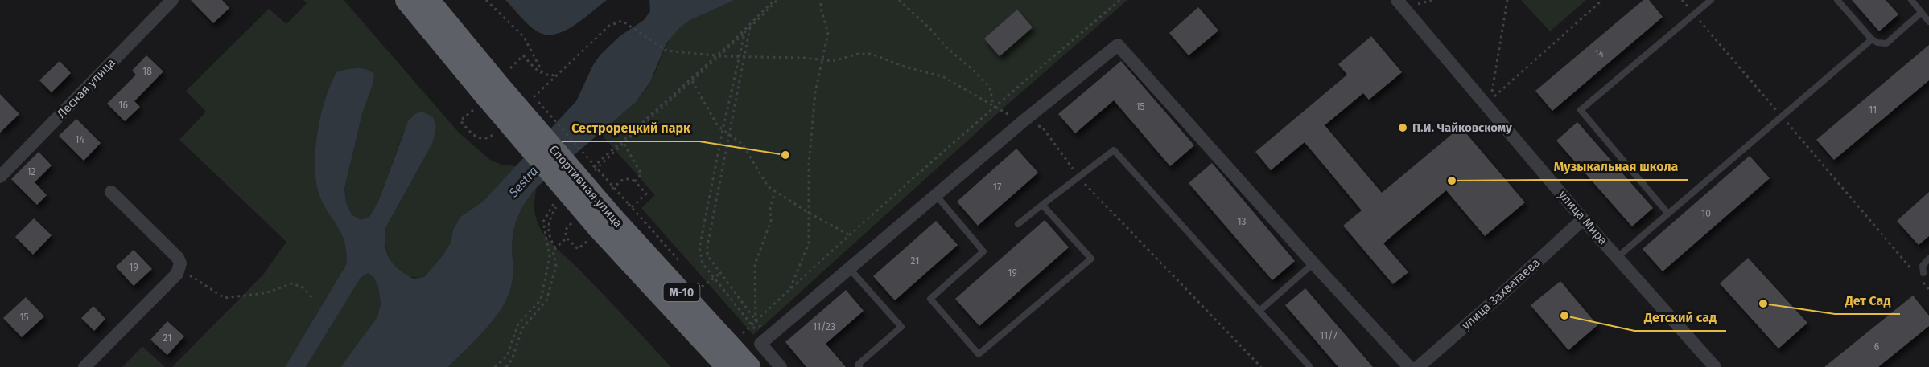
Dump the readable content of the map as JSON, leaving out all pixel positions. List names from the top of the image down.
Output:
{
  "streets": {
    "highway": ["Спортивная улица", "М-10"],
    "street": ["Лесная улица", "улица Мира", "улица Захватаева"]
  },
  "crossings": [
    ["улица Мира", "улица Захватаева"]
  ],
  "water": ["Sestra"],
  "places": [
    "П.И. Чайковскому",
    "Сестрорецкий парк",
    "Музыкальная школа",
    "Дет Сад",
    "Детский сад"
  ],
  "house_numbers": [
    "14",
    "18",
    "16",
    "15",
    "11",
    "14",
    "12",
    "17",
    "10",
    "13",
    "21",
    "19",
    "19",
    "15",
    "11/23",
    "11/7",
    "21",
    "6"
  ]
}
